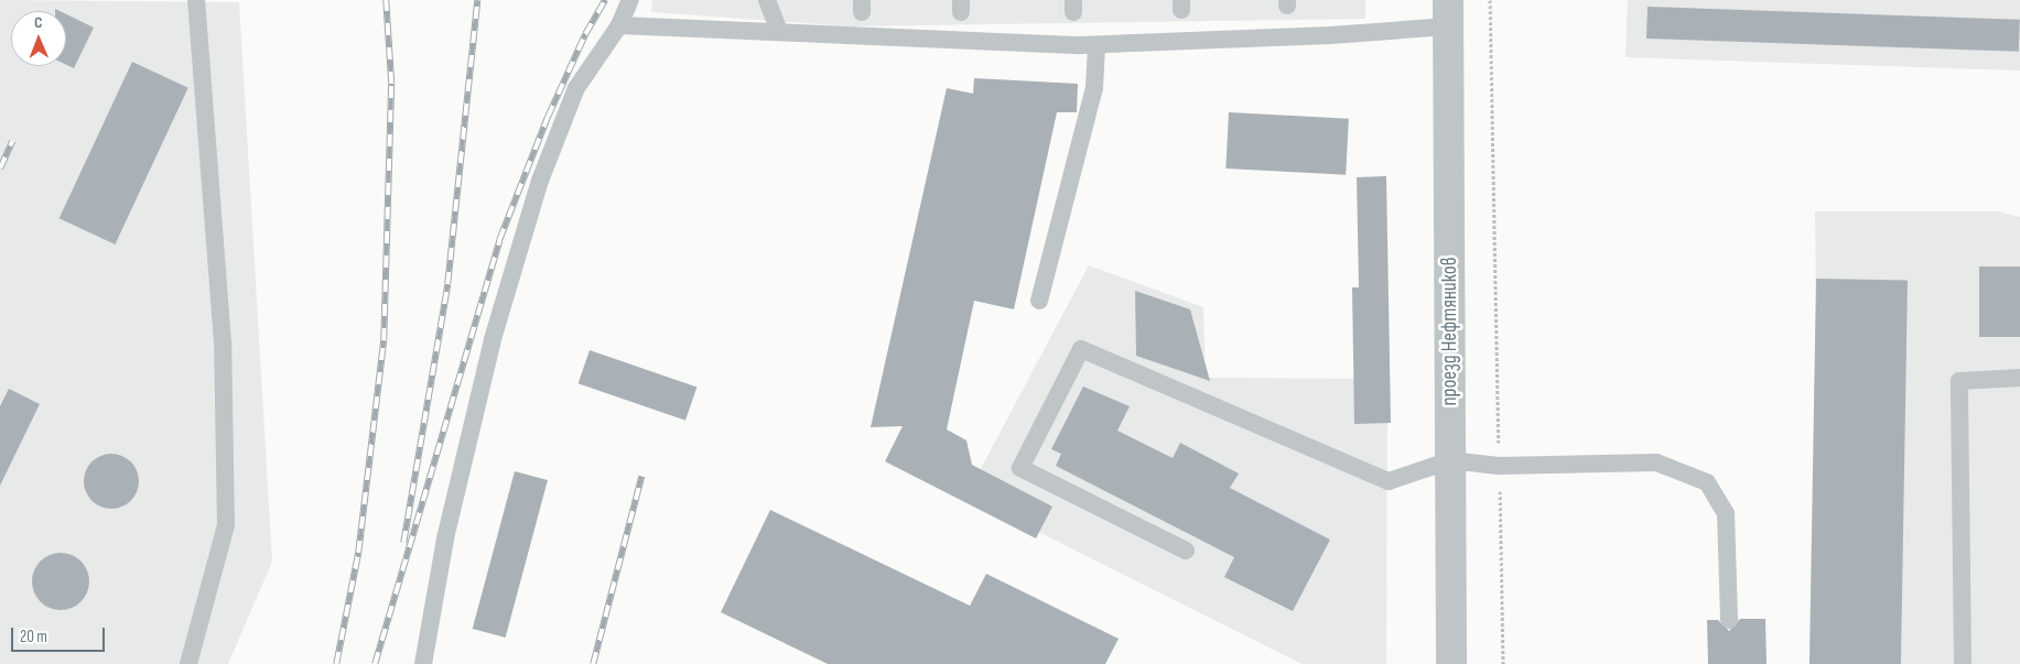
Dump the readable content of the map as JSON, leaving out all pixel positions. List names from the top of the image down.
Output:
{
  "streets": {
    "street": ["проезд Нефтяников"]
  },
  "scale_bar": "20 m",
  "north": "top"
}
